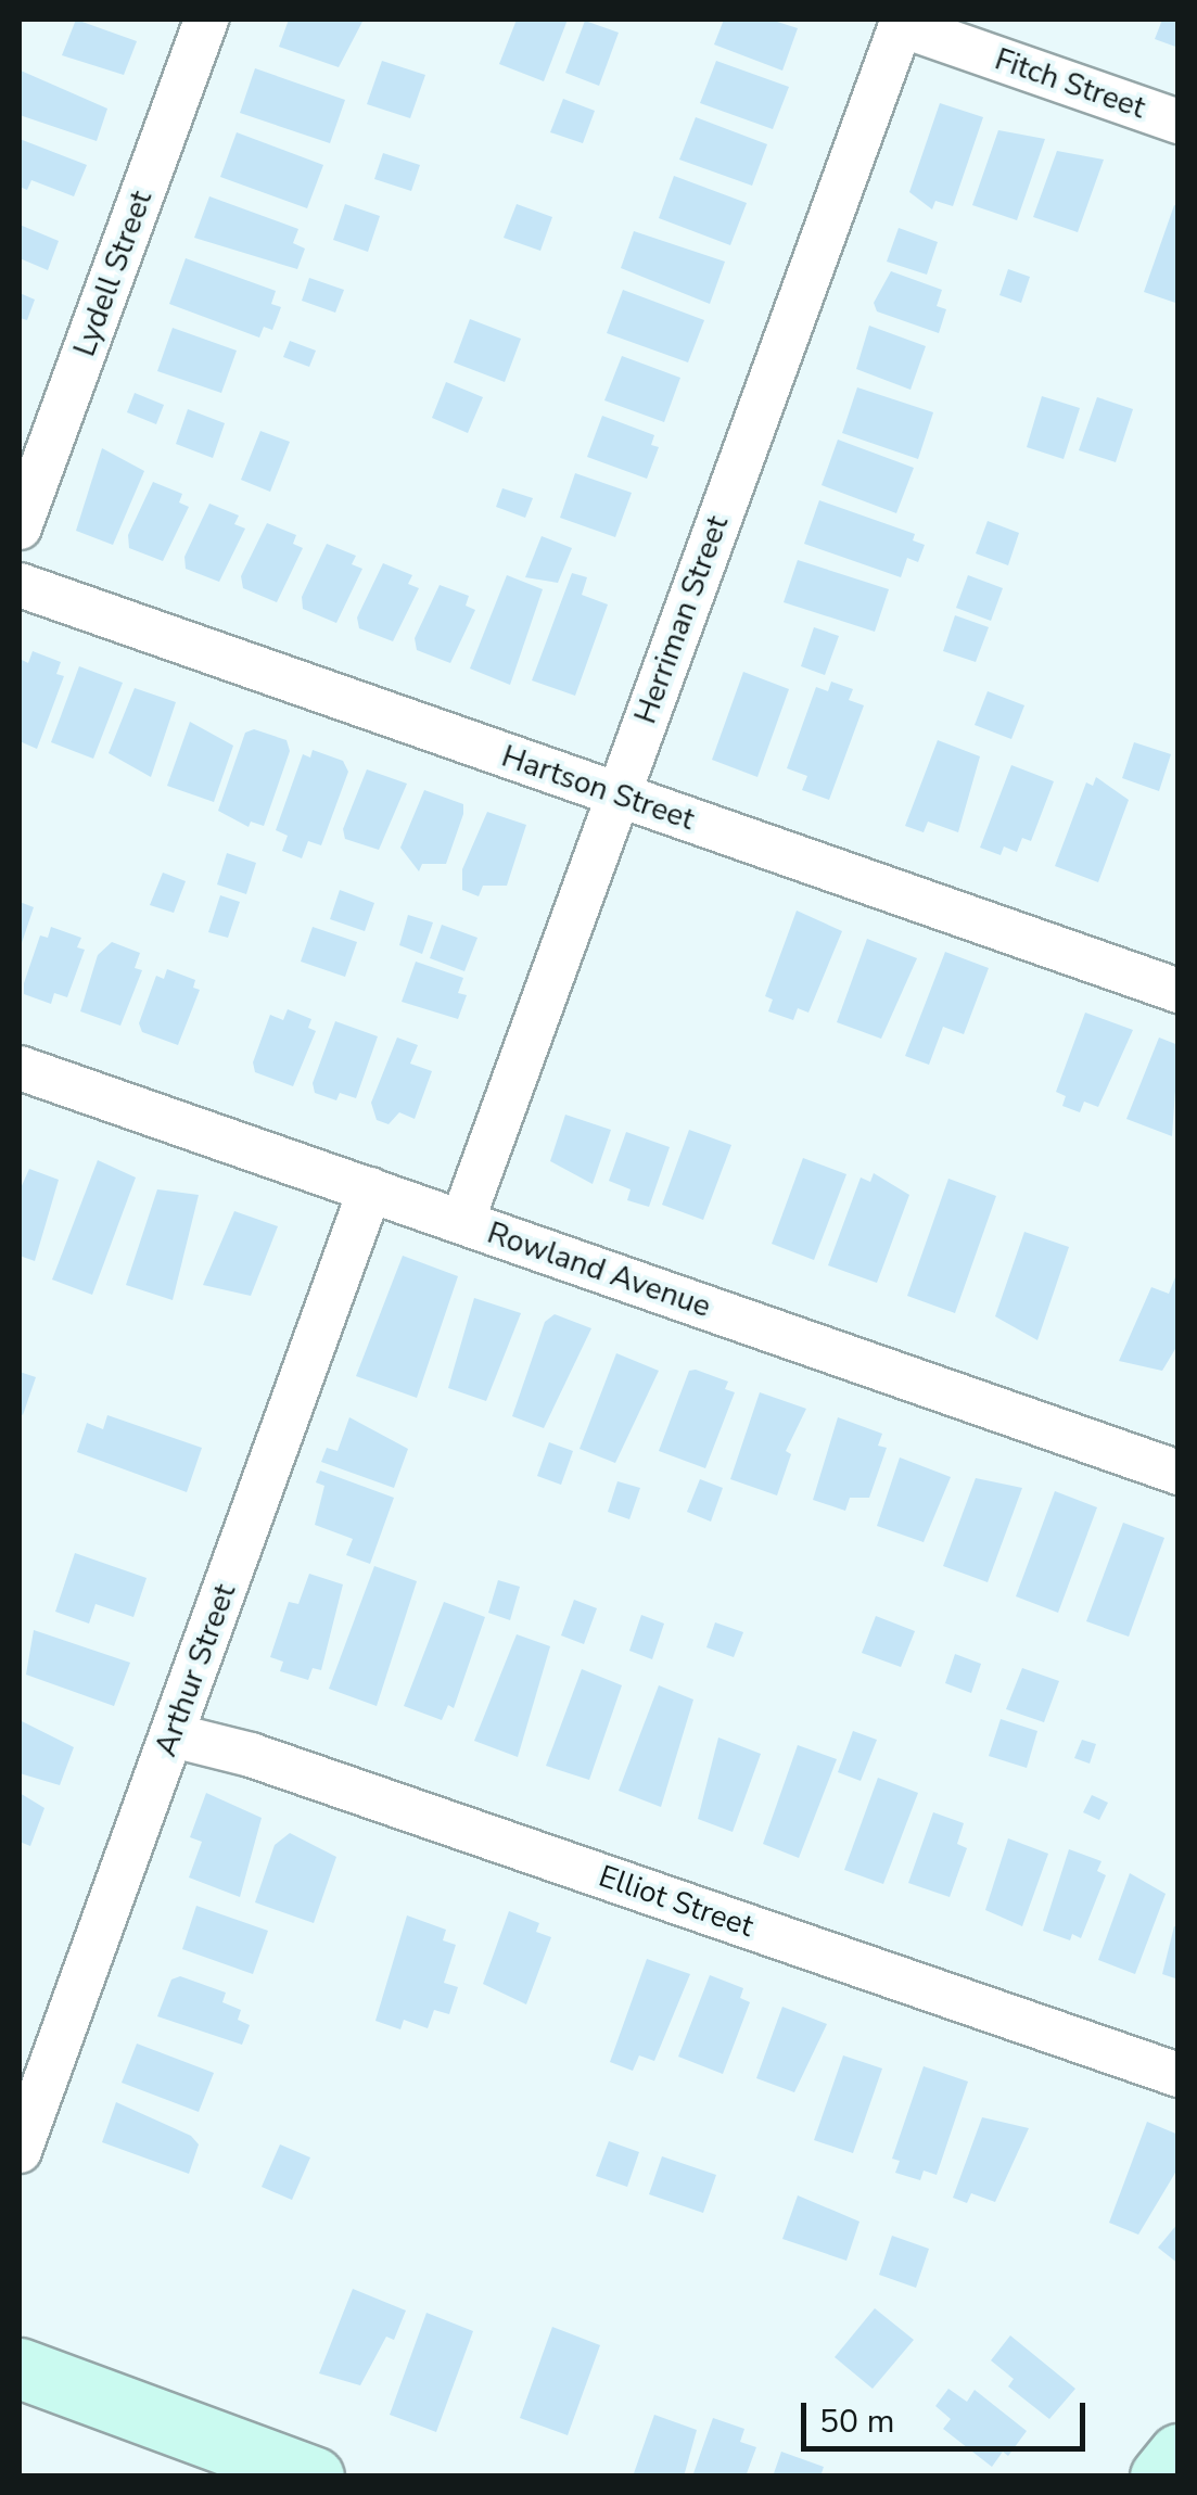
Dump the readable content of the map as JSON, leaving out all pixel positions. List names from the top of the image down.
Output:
{
  "streets": {
    "street": [
      "Fitch Street",
      "Lydell Street",
      "Herriman Street",
      "Hartson Street",
      "Rowland Avenue",
      "Arthur Street",
      "Elliot Street"
    ]
  },
  "crossings": [
    ["Fitch Street", "Herriman Street"],
    ["Herriman Street", "Hartson Street"],
    ["Herriman Street", "Rowland Avenue"],
    ["Rowland Avenue", "Arthur Street"],
    ["Arthur Street", "Elliot Street"]
  ],
  "scale_bar": "50 m"
}
